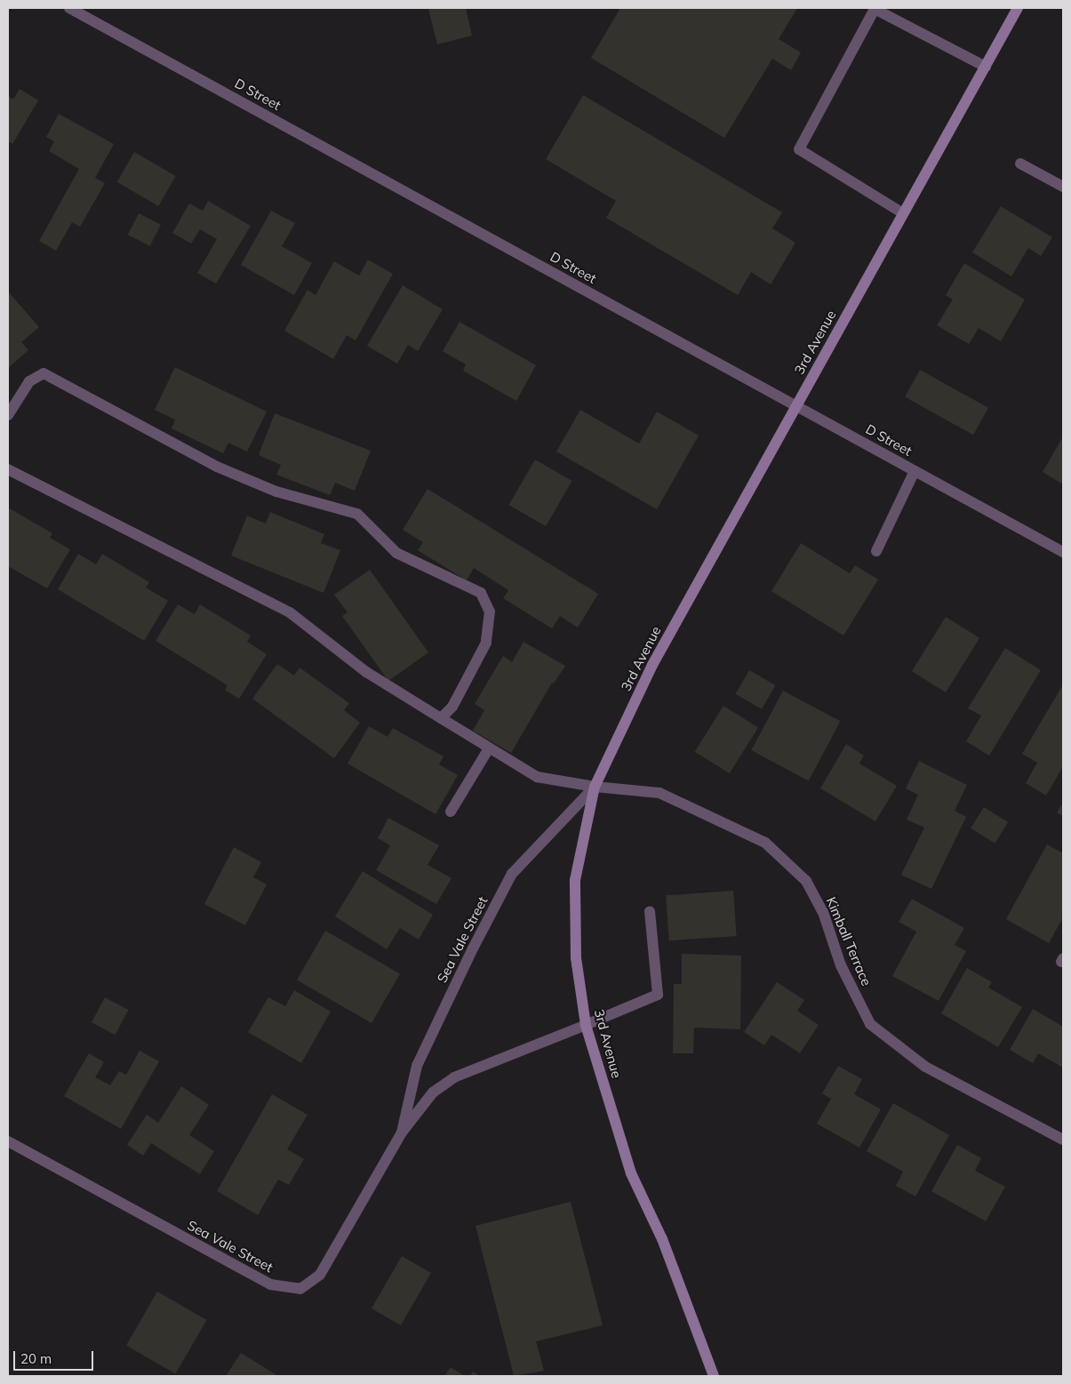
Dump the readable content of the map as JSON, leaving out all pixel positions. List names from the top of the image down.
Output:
{
  "streets": {
    "main road": ["3rd Avenue"],
    "street": ["D Street", "Sea Vale Street", "Kimball Terrace"]
  },
  "crossings": [
    ["D Street", "3rd Avenue"],
    ["3rd Avenue", "Sea Vale Street"],
    ["3rd Avenue", "Kimball Terrace"],
    ["Sea Vale Street", "Kimball Terrace"]
  ],
  "scale_bar": "20 m"
}
